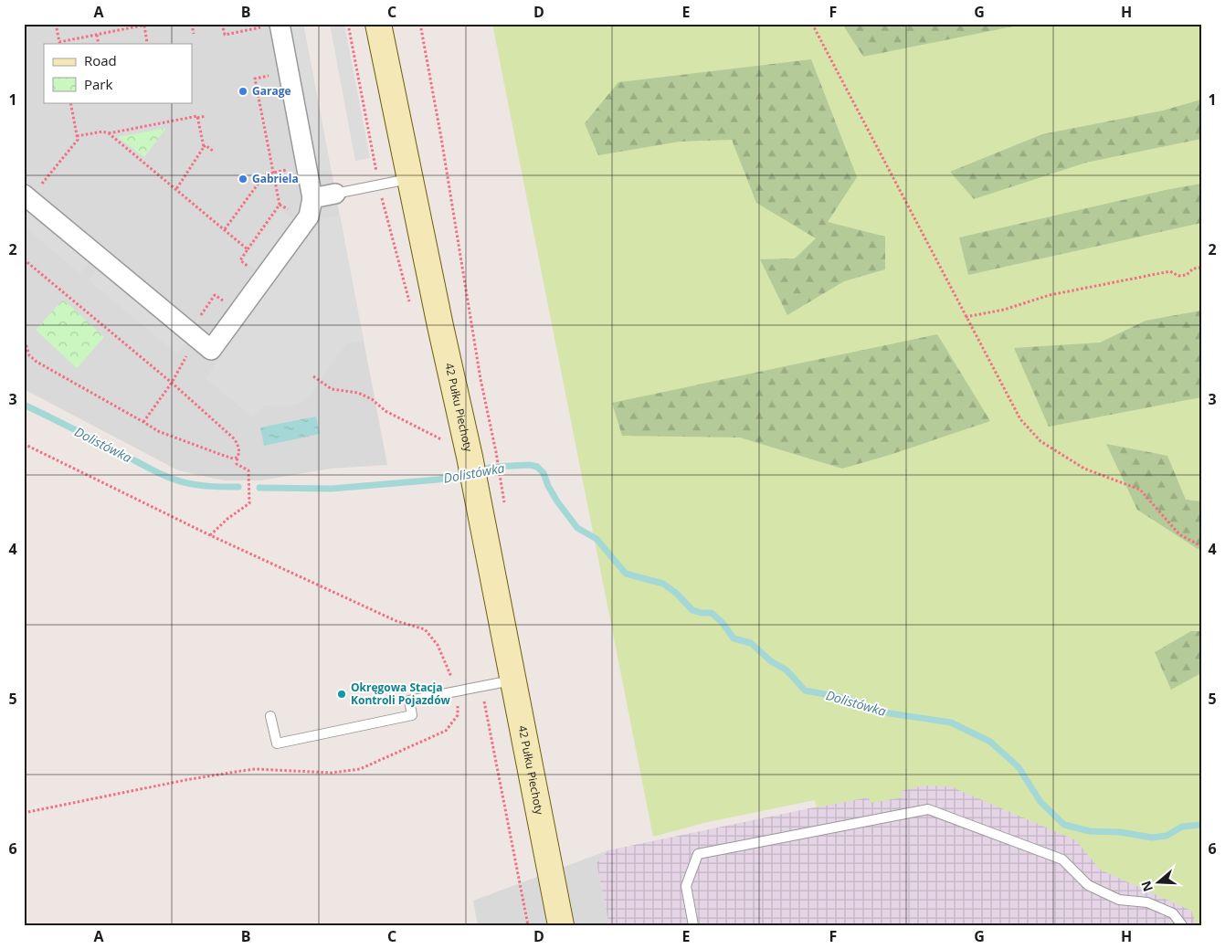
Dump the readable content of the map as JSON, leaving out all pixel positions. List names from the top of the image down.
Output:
{
  "streets": {
    "street": ["42 Pułku Piechoty"]
  },
  "water": ["Dolistówka"],
  "places": ["Garage", "Gabriela", "Okręgowa Stacja Kontroli Pojazdów"],
  "legend": ["Road", "Park"],
  "north": "left",
  "grid": {
    "columns": [
      "A",
      "B",
      "C",
      "D",
      "E",
      "F",
      "G",
      "H"
    ],
    "rows": [
      "1",
      "2",
      "3",
      "4",
      "5",
      "6"
    ]
  }
}
